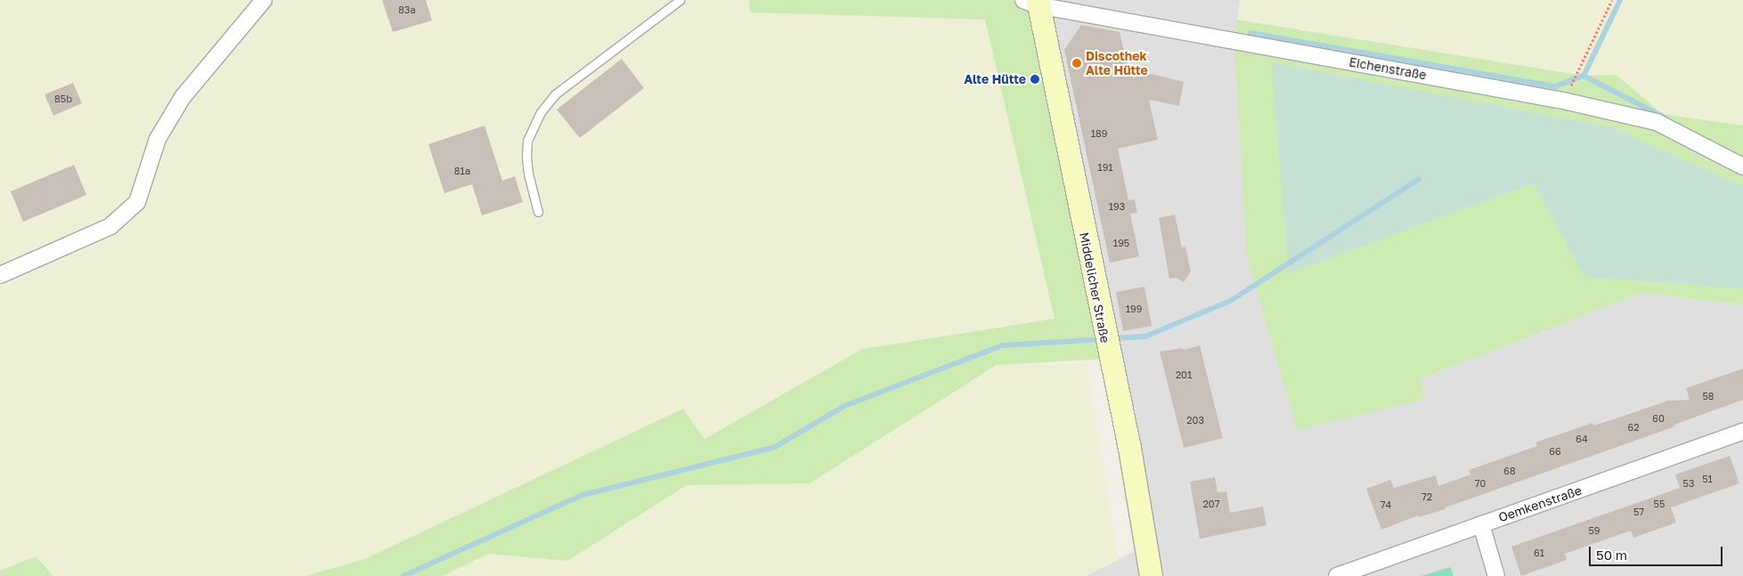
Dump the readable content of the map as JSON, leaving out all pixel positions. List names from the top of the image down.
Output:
{
  "streets": {
    "street": ["Eichenstraße", "Middelicher Straße", "Oemkenstraße"]
  },
  "crossings": [
    ["Eichenstraße", "Middelicher Straße"]
  ],
  "places": ["Discothek Alte Hütte", "Alte Hütte"],
  "house_numbers": [
    "83a",
    "85b",
    "189",
    "191",
    "81a",
    "193",
    "195",
    "199",
    "201",
    "58",
    "60",
    "203",
    "62",
    "64",
    "66",
    "68",
    "51",
    "70",
    "53",
    "72",
    "207",
    "55",
    "74",
    "57",
    "59",
    "61"
  ],
  "scale_bar": "50 m"
}
